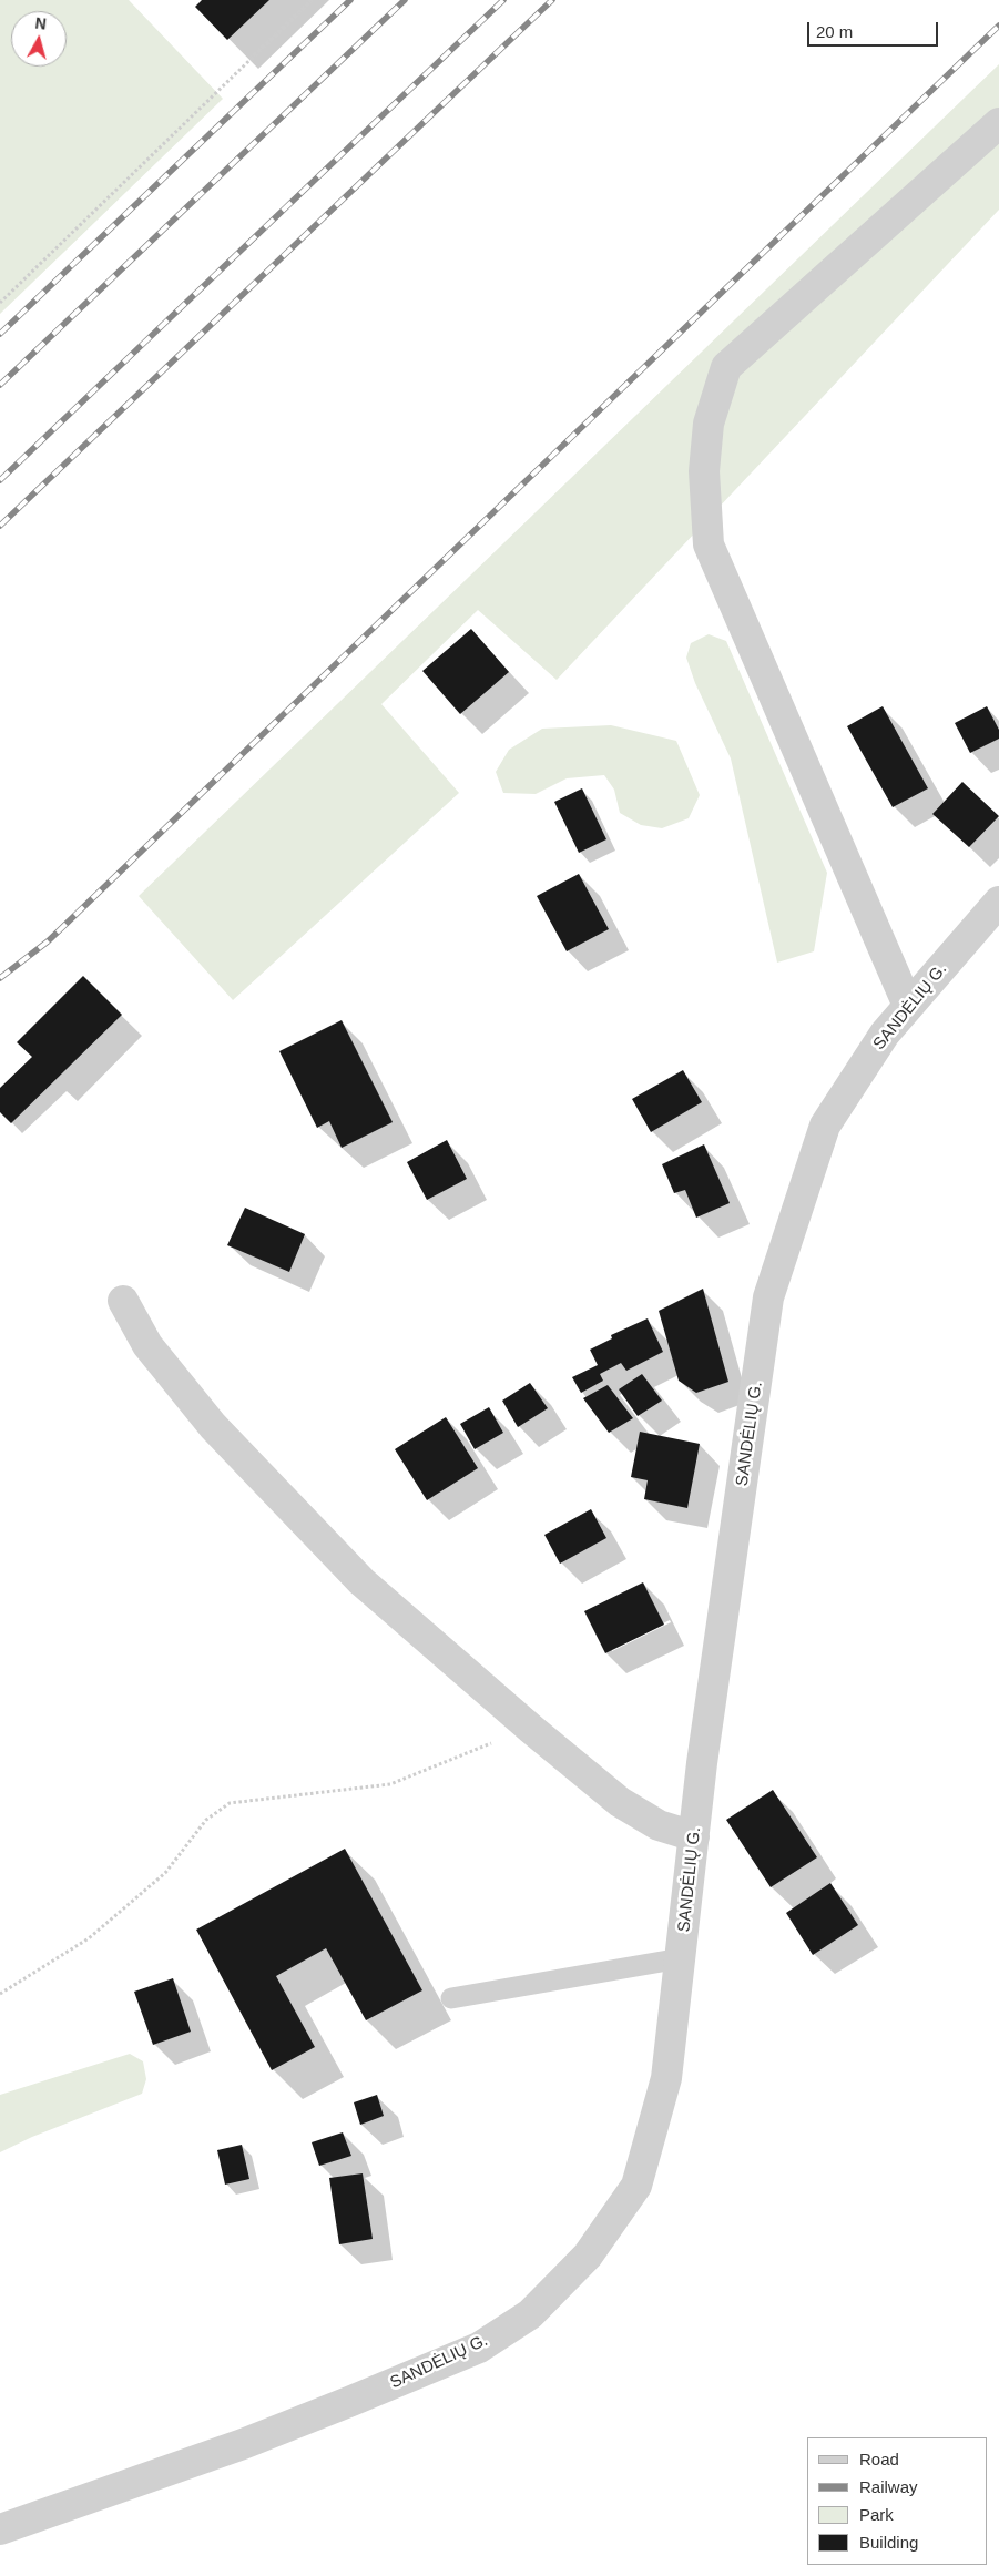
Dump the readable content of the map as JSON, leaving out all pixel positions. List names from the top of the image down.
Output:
{
  "streets": {
    "street": ["SANDĖLIŲ G."]
  },
  "legend": [
    "Road",
    "Railway",
    "Park",
    "Building"
  ],
  "scale_bar": "20 m",
  "north": "top"
}
